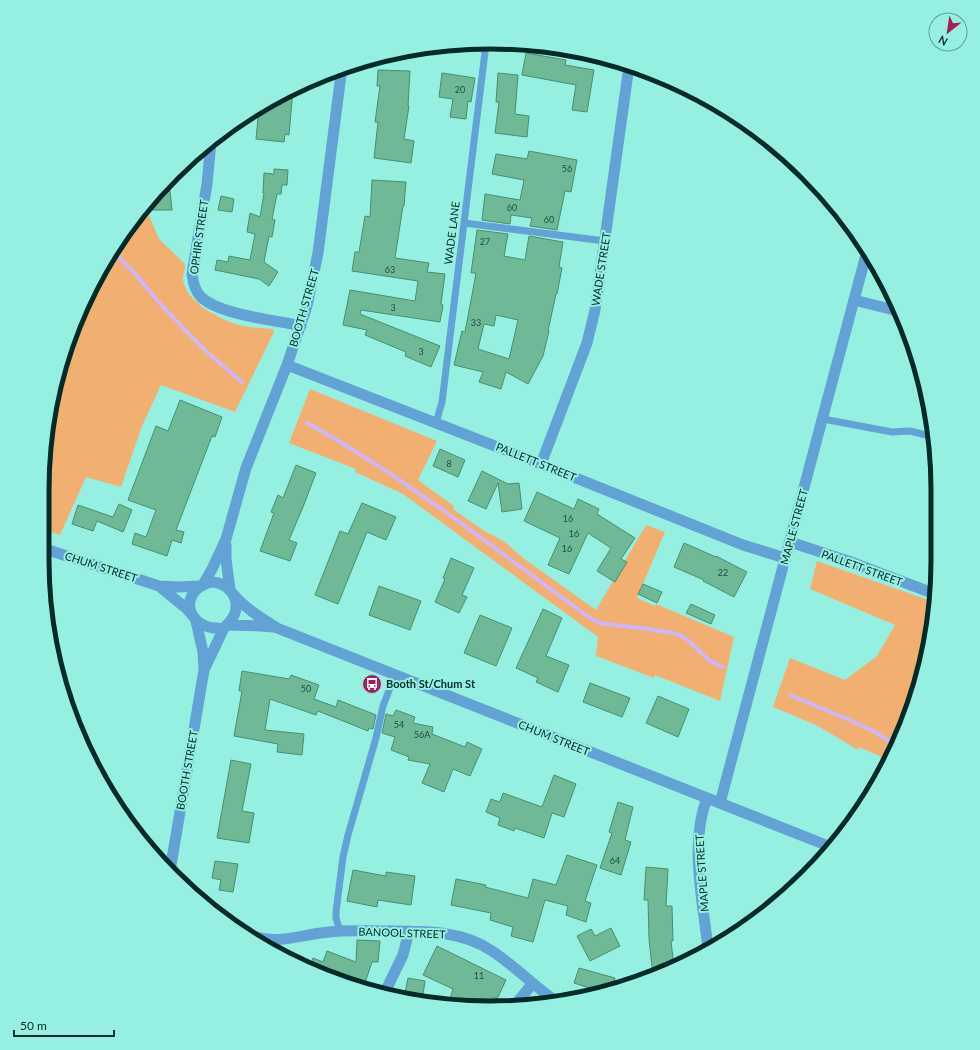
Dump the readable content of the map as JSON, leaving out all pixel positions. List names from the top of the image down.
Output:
{
  "streets": {
    "street": [
      "OPHIR STREET",
      "WADE STREET",
      "BOOTH STREET",
      "PALLETT STREET",
      "MAPLE STREET",
      "CHUM STREET",
      "BANOOL STREET"
    ],
    "lane": ["WADE LANE"]
  },
  "crossings": [
    ["WADE LANE", "PALLETT STREET"],
    ["OPHIR STREET", "BOOTH STREET"],
    ["WADE STREET", "PALLETT STREET"],
    ["BOOTH STREET", "PALLETT STREET"],
    ["BOOTH STREET", "CHUM STREET"],
    ["PALLETT STREET", "MAPLE STREET"],
    ["MAPLE STREET", "CHUM STREET"]
  ],
  "places": {
    "bus stop": ["Booth St/Chum St"]
  },
  "house_numbers": [
    "20",
    "56",
    "60",
    "60",
    "27",
    "63",
    "3",
    "33",
    "3",
    "8",
    "16",
    "16",
    "16",
    "22",
    "50",
    "54",
    "56A",
    "64",
    "11"
  ],
  "scale_bar": "50 m",
  "north": "bottom left"
}
